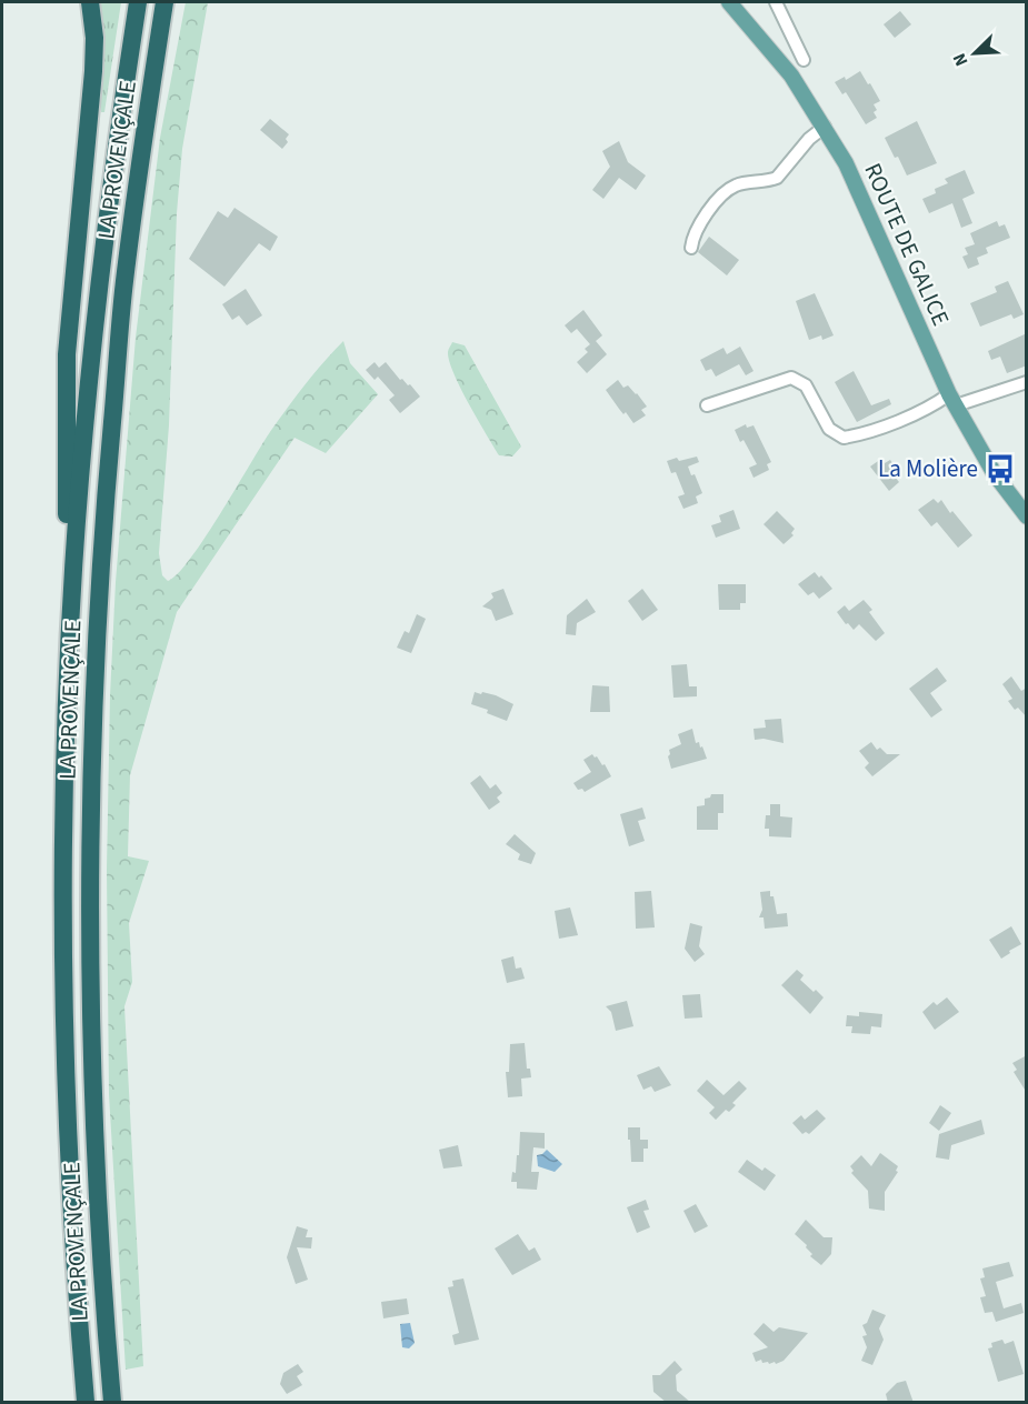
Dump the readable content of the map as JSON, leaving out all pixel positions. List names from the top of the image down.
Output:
{
  "streets": {
    "highway": ["LA PROVENÇALE"],
    "main road": ["ROUTE DE GALICE"]
  },
  "places": {
    "bus stop": ["La Molière"]
  },
  "north": "bottom left"
}
